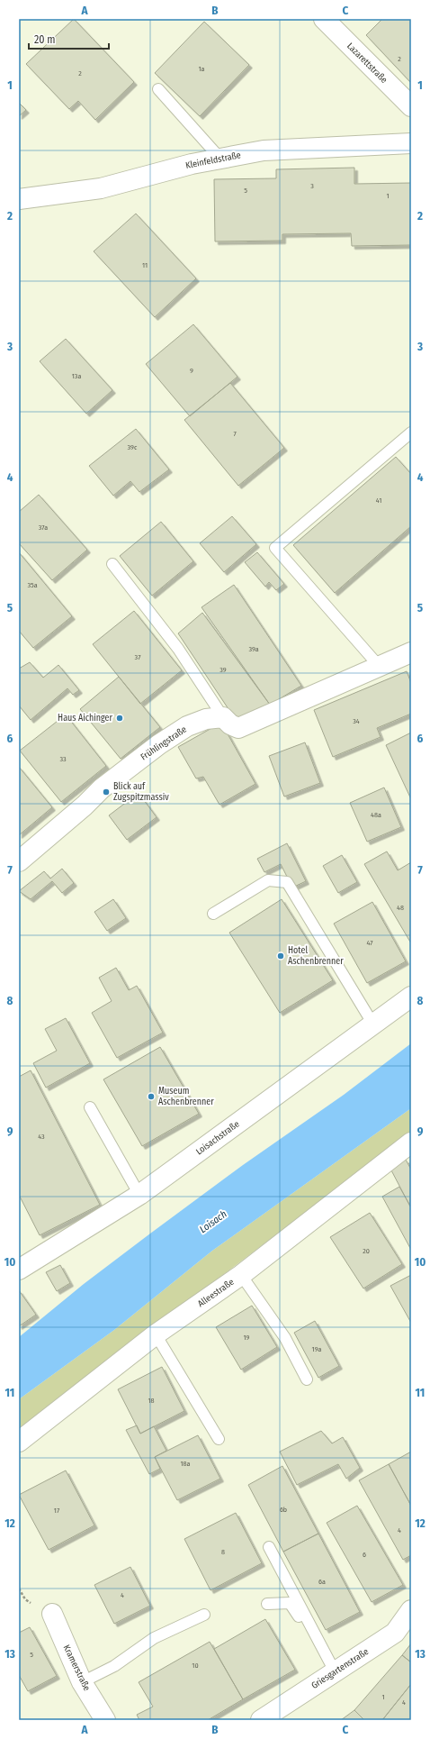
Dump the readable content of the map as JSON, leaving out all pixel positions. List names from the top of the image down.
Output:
{
  "streets": {
    "street": [
      "Lazarettstraße",
      "Kleinfeldstraße",
      "Frühlingstraße",
      "Loisachstraße",
      "Alleestraße",
      "Kramerstraße",
      "Griesgartenstraße"
    ]
  },
  "water": ["Loisach"],
  "places": [
    "Haus Aichinger",
    "Blick auf Zugspitzmassiv",
    "Hotel Aschenbrenner",
    "Museum Aschenbrenner"
  ],
  "house_numbers": [
    "2",
    "1a",
    "2",
    "3",
    "5",
    "1",
    "11",
    "9",
    "13a",
    "7",
    "39c",
    "41",
    "37a",
    "35a",
    "39a",
    "37",
    "39",
    "34",
    "33",
    "48a",
    "48",
    "47",
    "43",
    "20",
    "19",
    "19a",
    "18",
    "18a",
    "6b",
    "17",
    "4",
    "8",
    "6",
    "6a",
    "4",
    "5",
    "10",
    "1",
    "4"
  ],
  "scale_bar": "20 m",
  "grid": {
    "columns": ["A", "B", "C"],
    "rows": [
      "1",
      "2",
      "3",
      "4",
      "5",
      "6",
      "7",
      "8",
      "9",
      "10",
      "11",
      "12",
      "13"
    ]
  }
}
